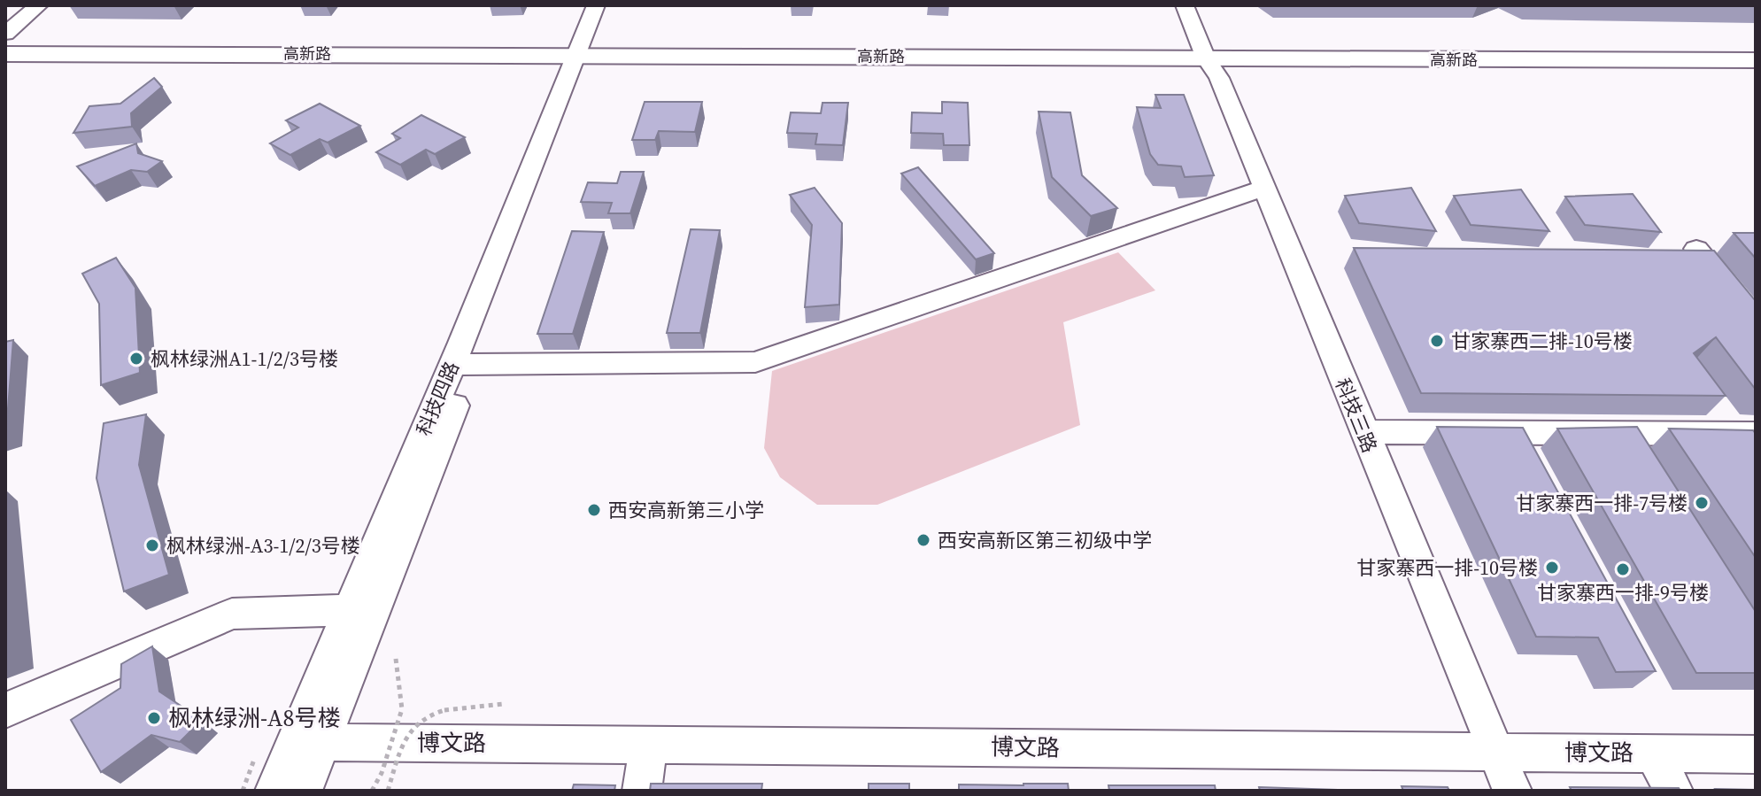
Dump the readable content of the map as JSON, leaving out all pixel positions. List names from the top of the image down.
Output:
{
  "streets": {
    "main road": ["高新路"],
    "street": ["科技四路", "科技三路", "博文路"]
  },
  "crossings": [
    ["高新路", "科技四路"],
    ["高新路", "科技三路"],
    ["科技四路", "博文路"],
    ["科技三路", "博文路"]
  ],
  "places": [
    "甘家寨西二排-10号楼",
    "枫林绿洲A1-1/2/3号楼",
    "甘家寨西一排-7号楼",
    "西安高新第三小学",
    "西安高新区第三初级中学",
    "枫林绿洲-A3-1/2/3号楼",
    "甘家寨西一排-10号楼",
    "甘家寨西一排-9号楼",
    "枫林绿洲-A8号楼"
  ]
}
